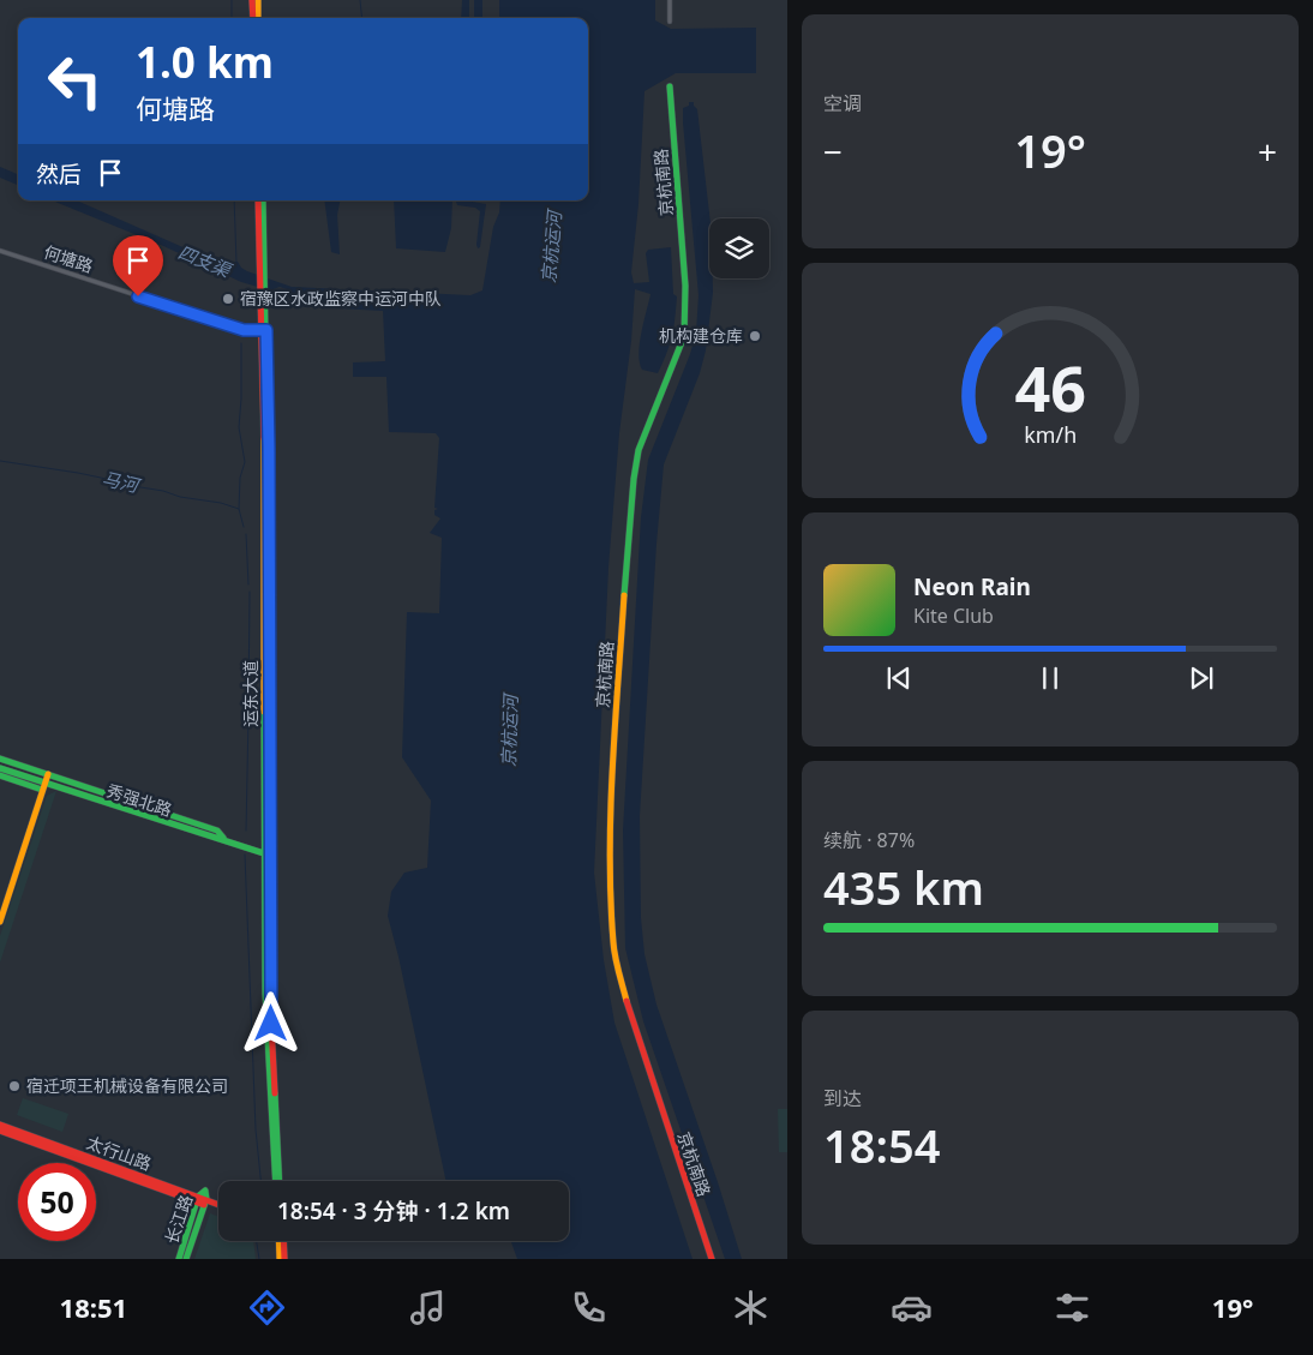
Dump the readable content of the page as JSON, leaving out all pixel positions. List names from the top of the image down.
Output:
{
  "streets": {
    "street": [
      "京杭南路",
      "何塘路",
      "运东大道",
      "秀强北路",
      "太行山路",
      "长江路"
    ]
  },
  "crossings": [
    ["何塘路", "运东大道"],
    ["运东大道", "秀强北路"],
    ["太行山路", "长江路"]
  ],
  "water": ["京杭运河", "四支渠", "马河"],
  "places": ["宿豫区水政监察中运河中队", "机构建仓库", "宿迁项王机械设备有限公司"],
  "page": {
    "tile": [
      "空调",
      ["续航 · 87%", "435 km"],
      ["到达", "18:54"]
    ],
    "turn": ["1.0 km", "何塘路"],
    "heat": ["−", "19°", "+"],
    "then": "然后",
    "song": ["Neon Rain", "Kite Club"],
    "limit": "50",
    "trip": "18:54 · 3 分钟 · 1.2 km",
    "tabs": ["18:51", "19°"],
    "gauge": ["46", "km/h"]
  }
}
